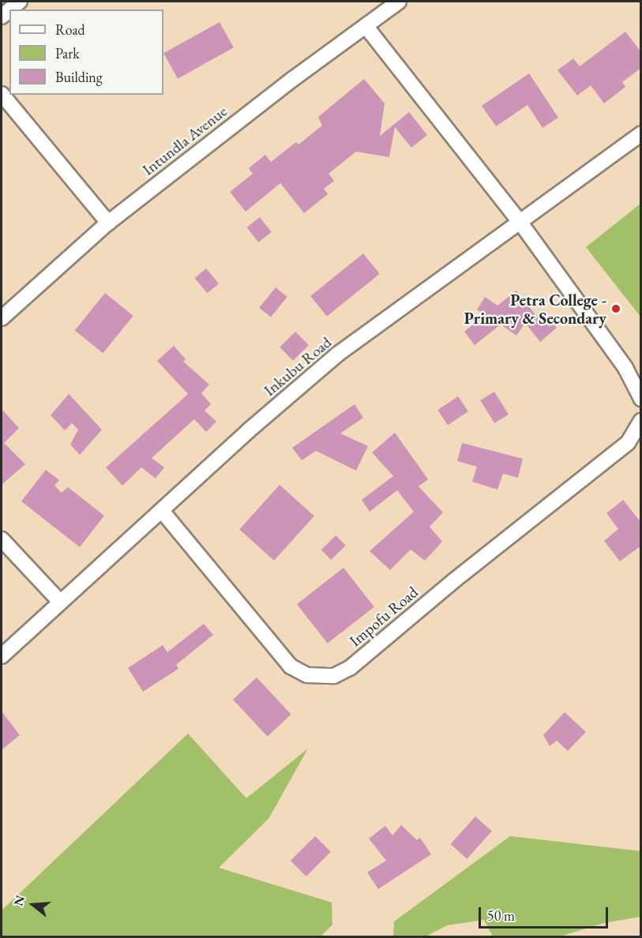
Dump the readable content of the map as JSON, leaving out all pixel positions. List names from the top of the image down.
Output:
{
  "streets": {
    "street": ["Intundla Avenue", "Inkubu Road", "Impofu Road"]
  },
  "crossings": [
    ["Inkubu Road", "Impofu Road"]
  ],
  "places": ["Petra College - Primary & Secondary"],
  "legend": ["Road", "Park", "Building"],
  "scale_bar": "50 m",
  "north": "left"
}
